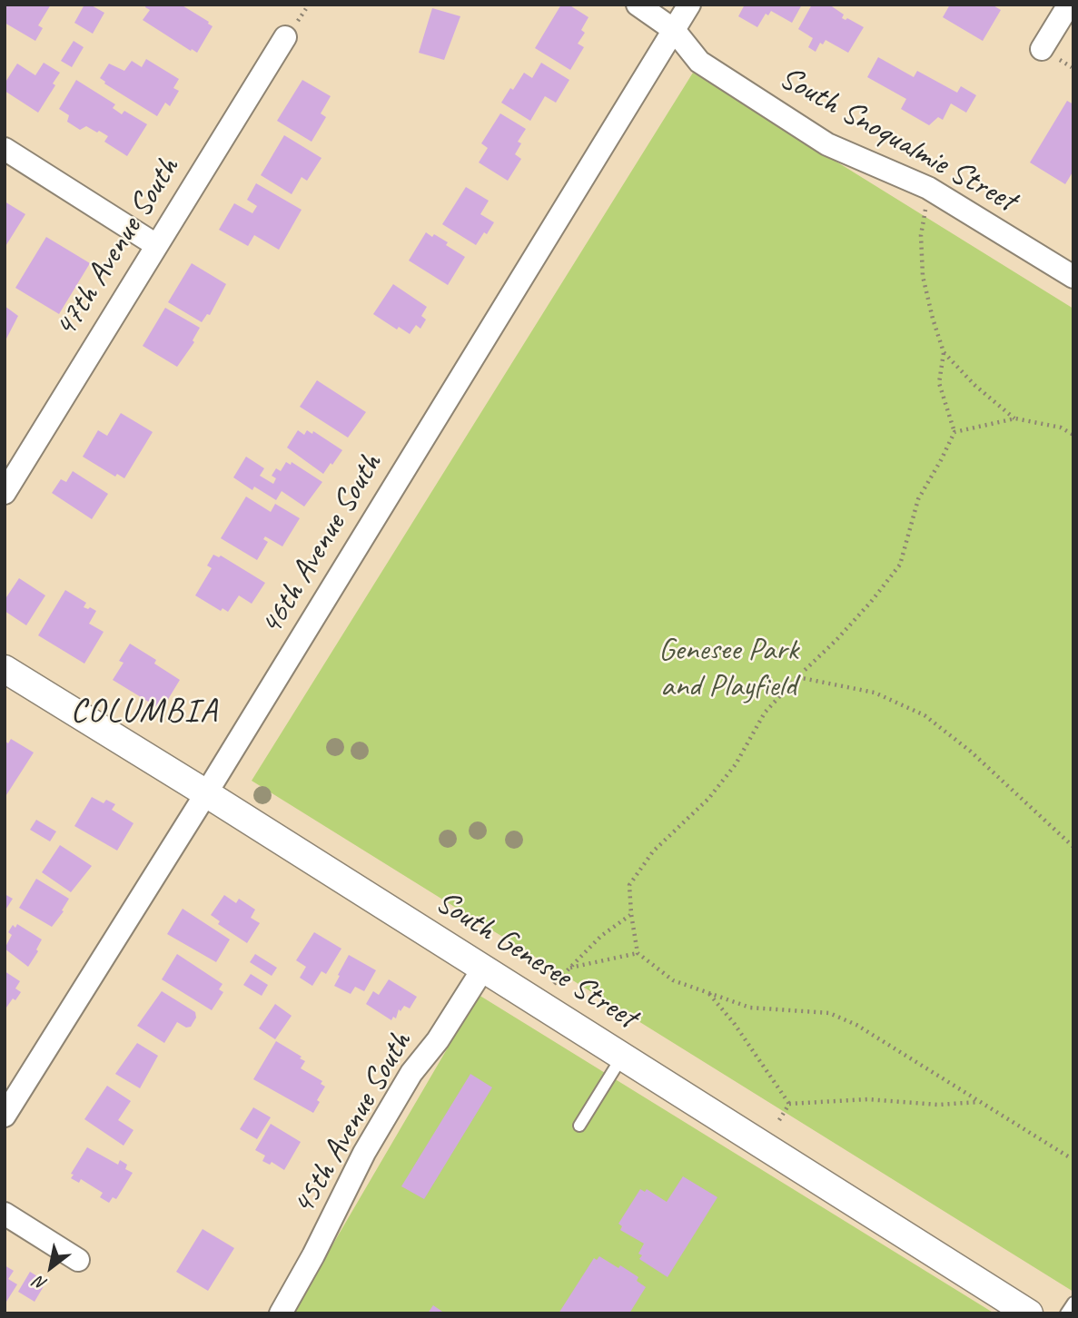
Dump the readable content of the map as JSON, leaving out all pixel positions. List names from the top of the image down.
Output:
{
  "streets": {
    "street": [
      "South Snoqualmie Street",
      "47th Avenue South",
      "46th Avenue South",
      "South Genesee Street",
      "45th Avenue South"
    ]
  },
  "crossings": [
    ["South Snoqualmie Street", "46th Avenue South"],
    ["46th Avenue South", "South Genesee Street"],
    ["South Genesee Street", "45th Avenue South"]
  ],
  "districts": ["COLUMBIA"],
  "parks": ["Genesee Park and Playfield"],
  "north": "bottom left"
}
